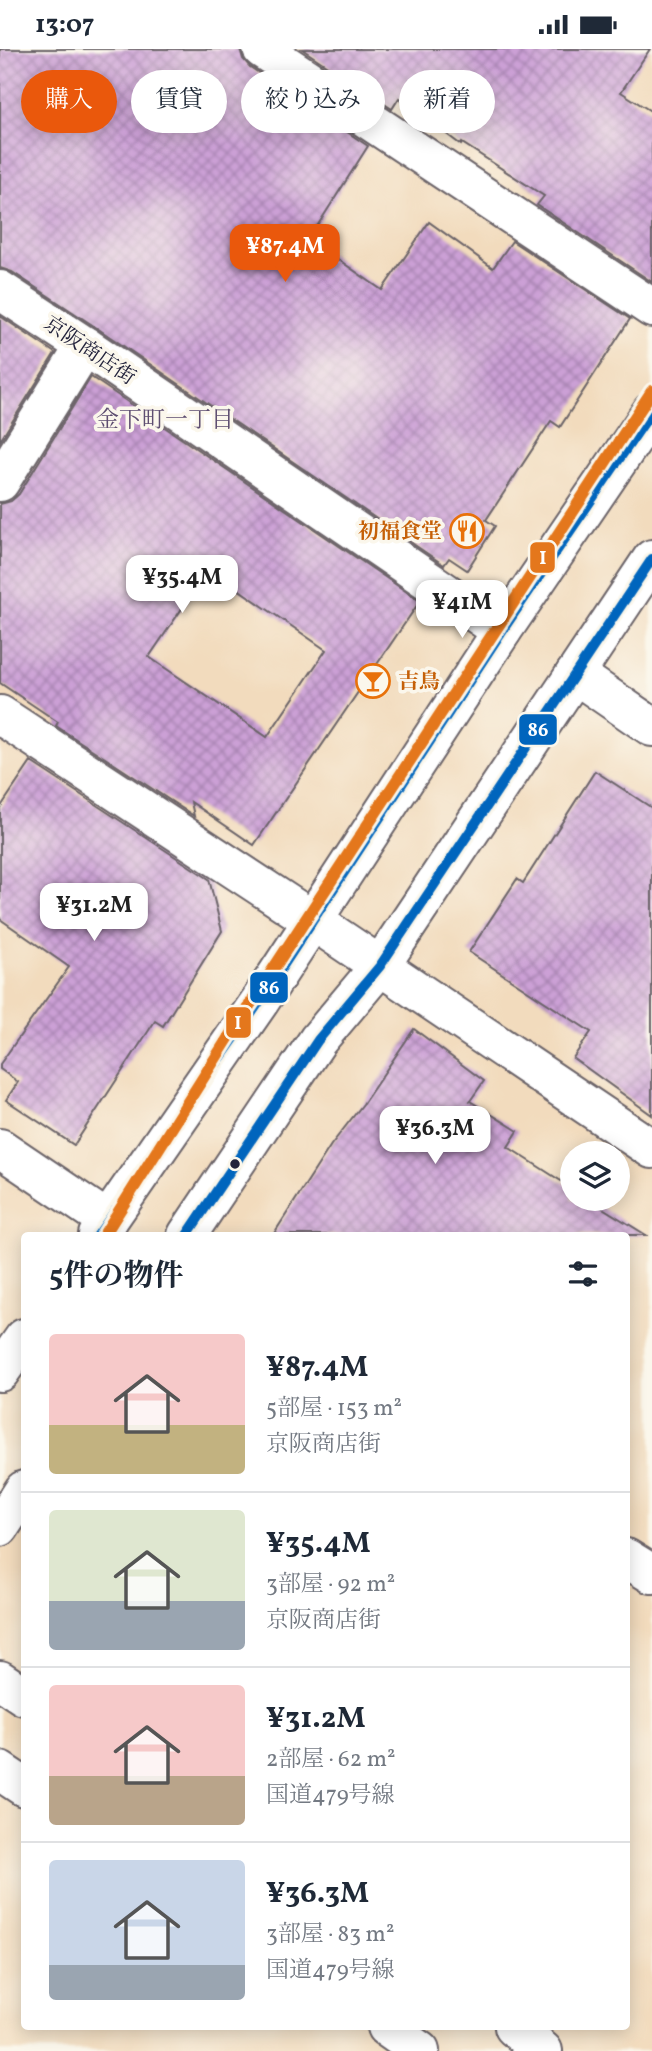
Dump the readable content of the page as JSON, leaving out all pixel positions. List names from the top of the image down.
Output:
{
  "streets": {
    "main road": ["京阪商店街"]
  },
  "districts": ["金下町一丁目"],
  "places": {
    "restaurant": ["初福食堂"],
    "bar": ["吉鳥"]
  },
  "lines": ["transit line I", "transit line 86"],
  "page": {
    "status": "13:07",
    "chip": [
      "購入",
      "賃貸",
      "絞り込み",
      "新着"
    ],
    "price": [
      "¥87.4M",
      "¥35.4M",
      "¥41M",
      "¥31.2M",
      "¥36.3M"
    ],
    "heading": "5件の物件",
    "list": [
      {
        "name": "¥87.4M",
        "note": "5部屋 · 153 m² · 京阪商店街"
      },
      {
        "name": "¥35.4M",
        "note": "3部屋 · 92 m² · 京阪商店街"
      },
      {
        "name": "¥31.2M",
        "note": "2部屋 · 62 m² · 国道479号線"
      },
      {
        "name": "¥36.3M",
        "note": "3部屋 · 83 m² · 国道479号線"
      }
    ]
  }
}
